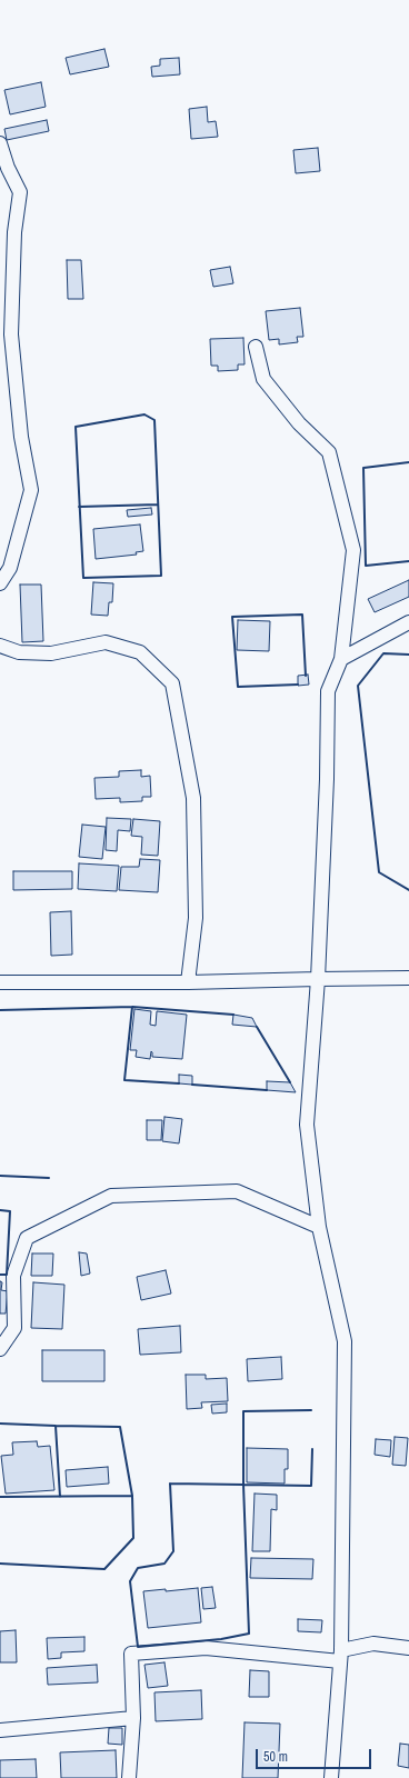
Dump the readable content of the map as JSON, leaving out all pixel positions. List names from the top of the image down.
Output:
{
  "scale_bar": "50 m"
}
